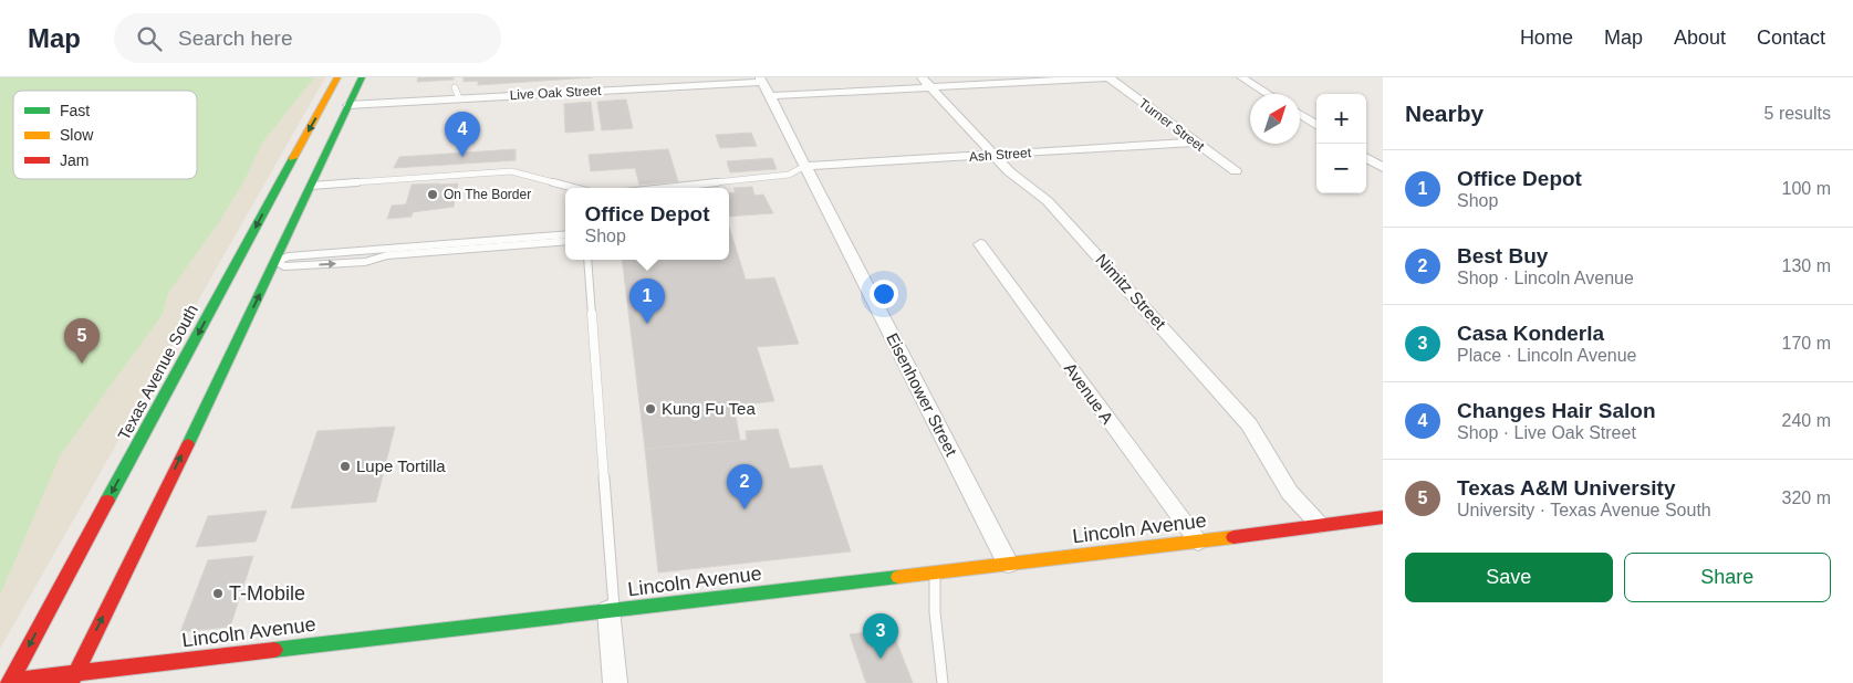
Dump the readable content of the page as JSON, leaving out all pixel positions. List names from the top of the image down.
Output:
{
  "streets": {
    "main road": ["Texas Avenue South", "Lincoln Avenue"],
    "street": [
      "Live Oak Street",
      "Turner Street",
      "Ash Street",
      "Nimitz Street",
      "Avenue A",
      "Eisenhower Street"
    ]
  },
  "crossings": [
    ["Live Oak Street", "Eisenhower Street"],
    ["Turner Street", "Ash Street"],
    ["Ash Street", "Nimitz Street"],
    ["Ash Street", "Eisenhower Street"],
    ["Nimitz Street", "Lincoln Avenue"],
    ["Texas Avenue South", "Lincoln Avenue"],
    ["Avenue A", "Lincoln Avenue"],
    ["Eisenhower Street", "Lincoln Avenue"]
  ],
  "places": [
    "On The Border",
    "Kung Fu Tea",
    "Lupe Tortilla",
    "T-Mobile"
  ],
  "legend": ["Fast", "Slow", "Jam"],
  "north": "top right",
  "page": {
    "header": "Map",
    "search": "Search here",
    "nav": [
      "Home",
      "Map",
      "About",
      "Contact"
    ],
    "heading": ["Nearby", "5 results"],
    "map_buttons": ["+", "−"],
    "pins": [
      "4",
      "1",
      "5",
      "2",
      "3"
    ],
    "list": [
      {
        "mark": "1",
        "name": "Office Depot",
        "note": "Shop",
        "value": "100 m"
      },
      {
        "mark": "2",
        "name": "Best Buy",
        "note": "Shop · Lincoln Avenue",
        "value": "130 m"
      },
      {
        "mark": "3",
        "name": "Casa Konderla",
        "note": "Place · Lincoln Avenue",
        "value": "170 m"
      },
      {
        "mark": "4",
        "name": "Changes Hair Salon",
        "note": "Shop · Live Oak Street",
        "value": "240 m"
      },
      {
        "mark": "5",
        "name": "Texas A&M University",
        "note": "University · Texas Avenue South",
        "value": "320 m"
      }
    ],
    "popup": ["Office Depot", "Shop"],
    "buttons": ["Save", "Share"]
  }
}
